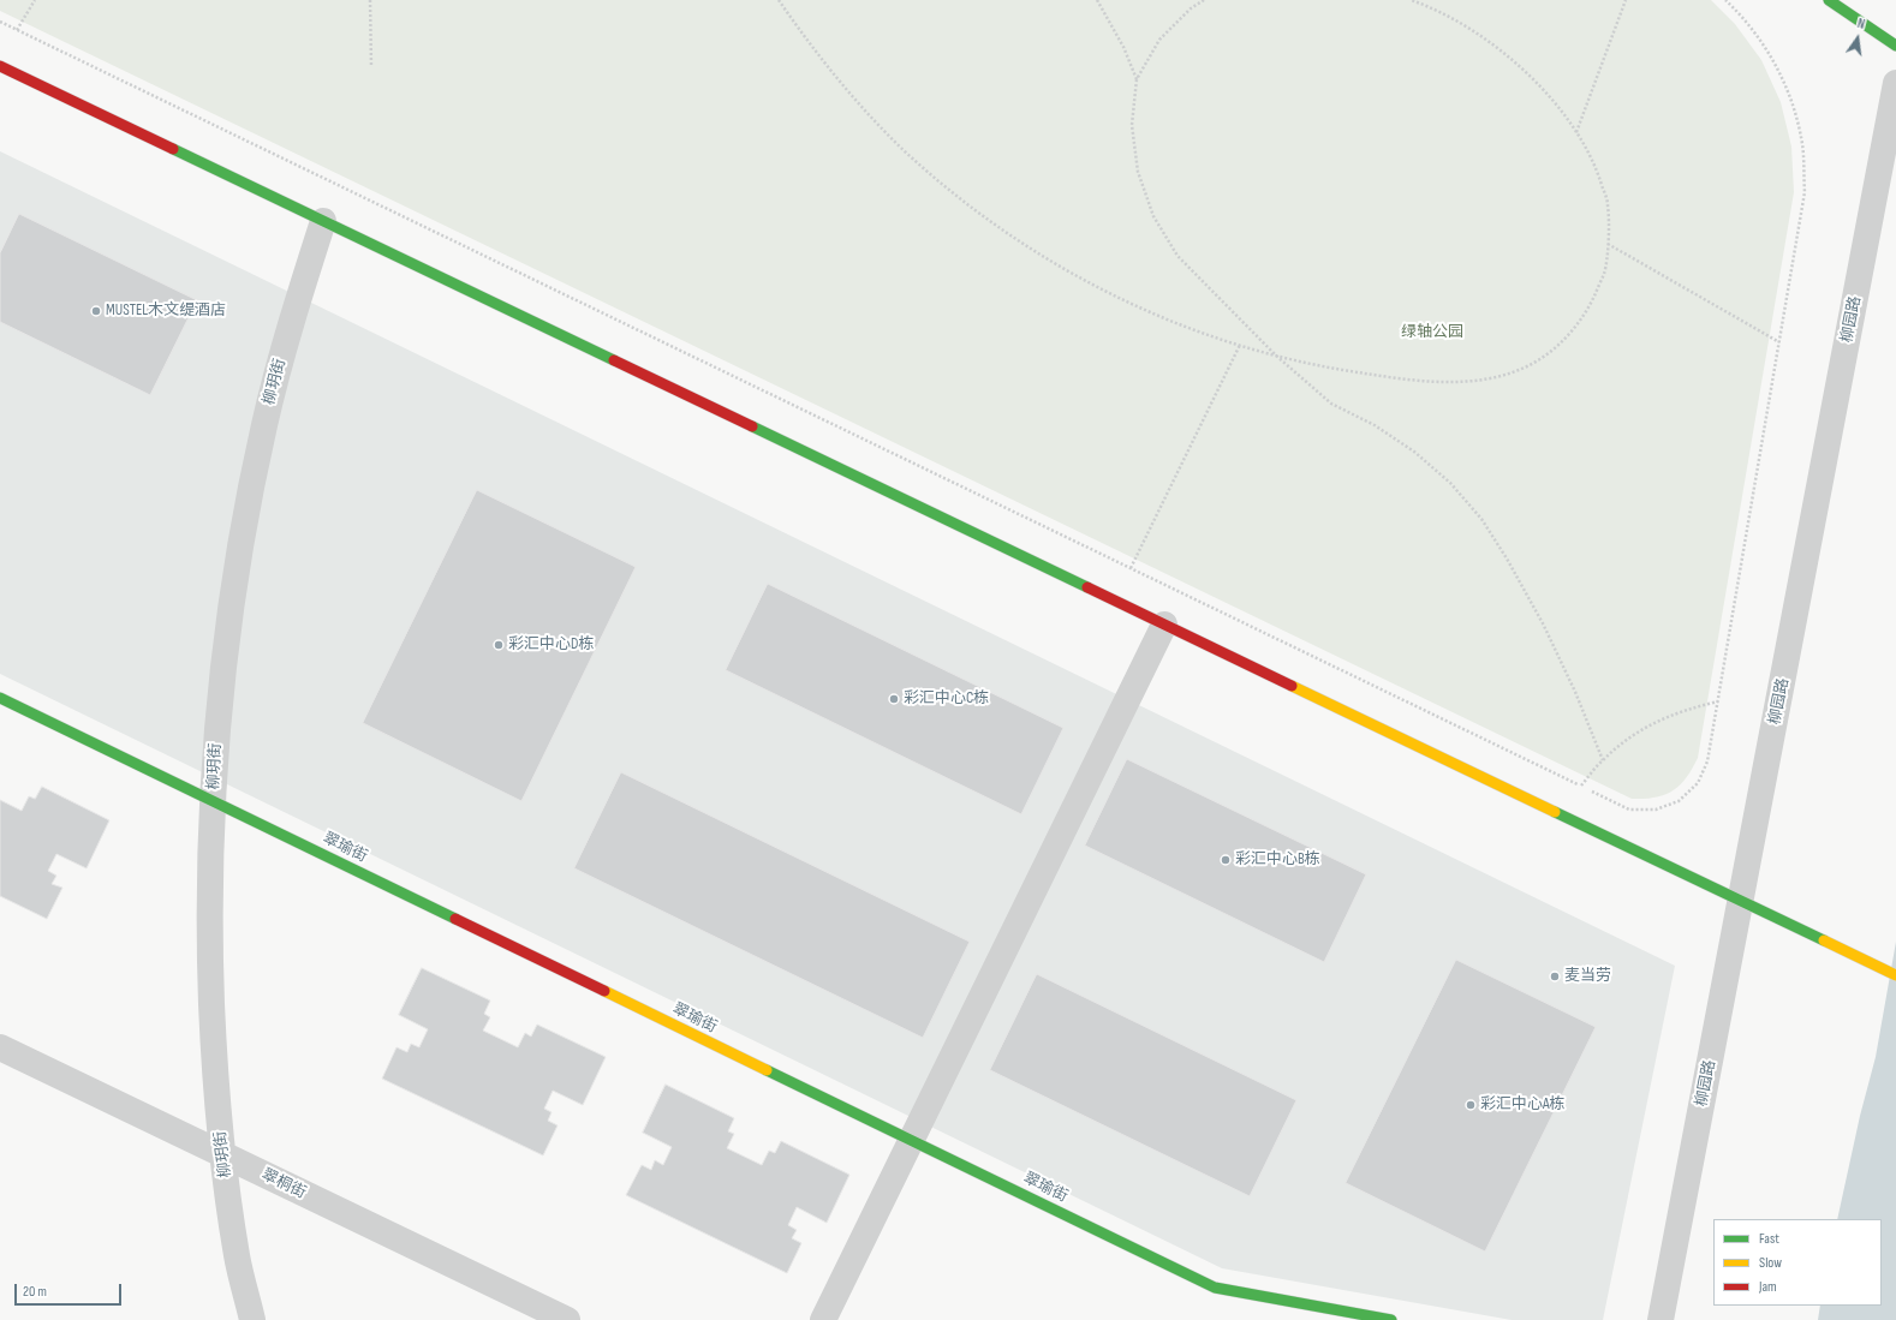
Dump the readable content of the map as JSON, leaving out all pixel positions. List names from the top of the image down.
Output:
{
  "streets": {
    "street": [
      "柳园路",
      "柳玥街",
      "翠瑜街",
      "翠桐街"
    ]
  },
  "crossings": [
    ["柳玥街", "翠瑜街"],
    ["柳玥街", "翠桐街"]
  ],
  "parks": ["绿轴公园"],
  "places": [
    "MUSTEL木文缇酒店",
    "彩汇中心D栋",
    "彩汇中心C栋",
    "彩汇中心B栋",
    "麦当劳",
    "彩汇中心A栋"
  ],
  "legend": ["Fast", "Slow", "Jam"],
  "scale_bar": "20 m",
  "north": "top"
}
